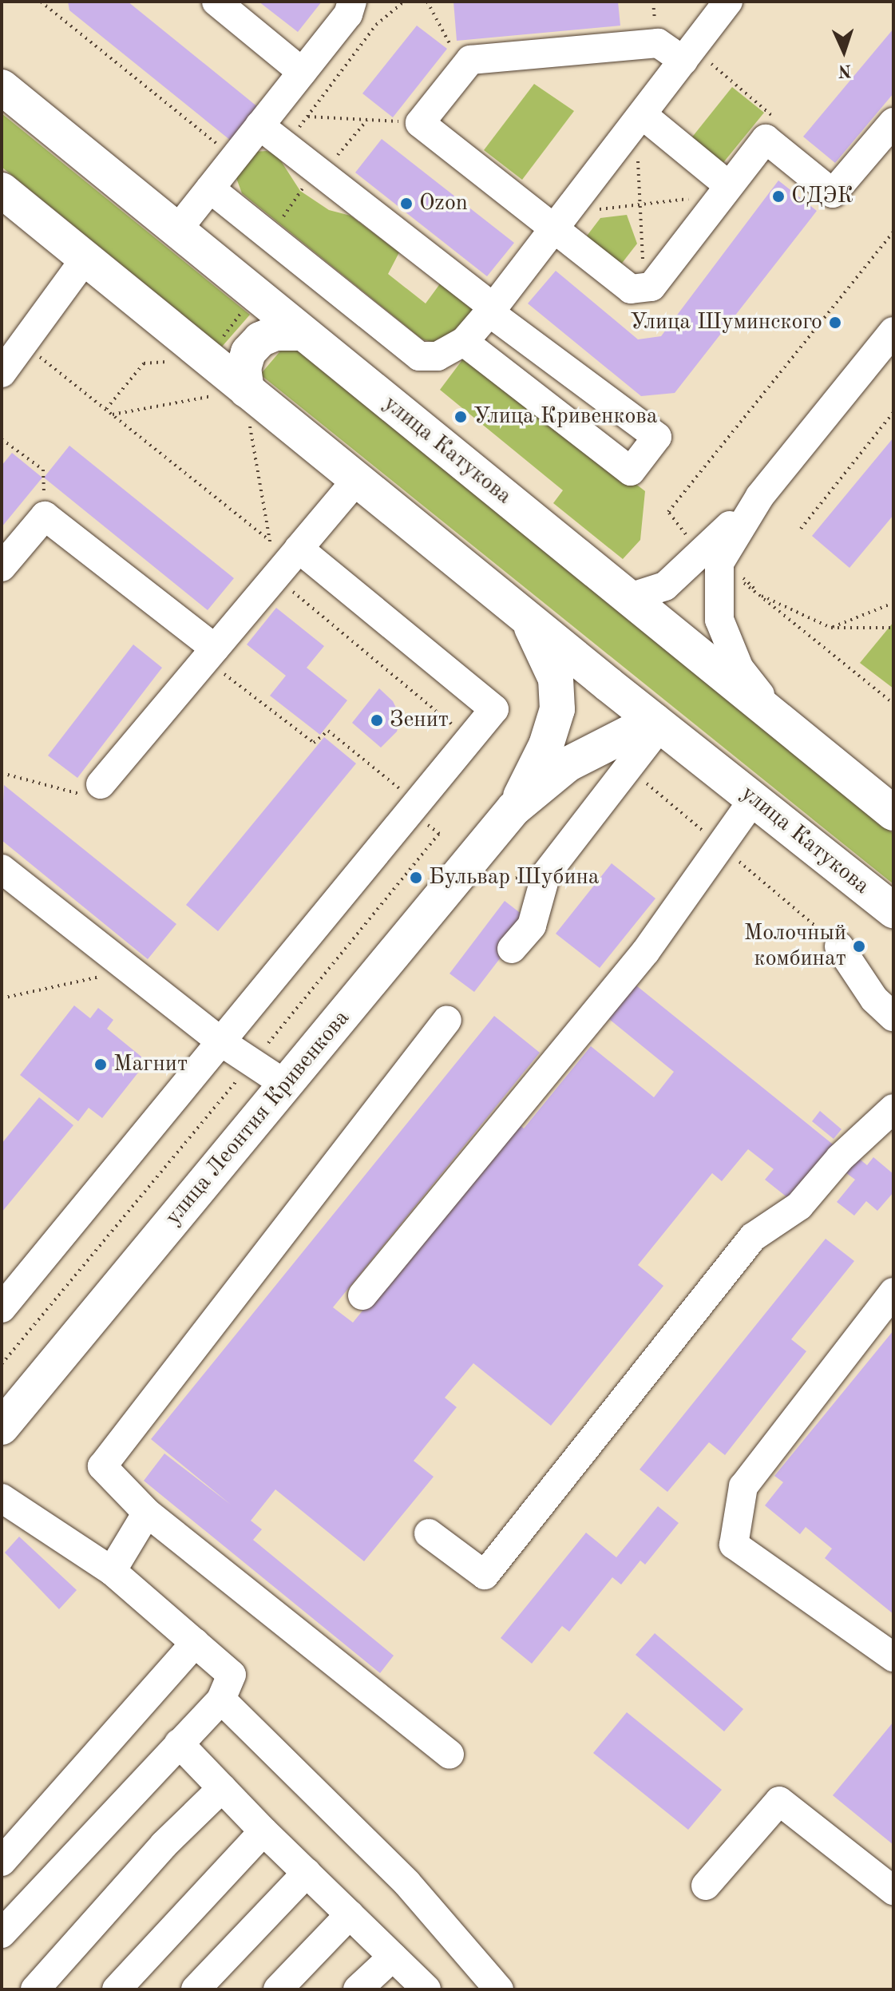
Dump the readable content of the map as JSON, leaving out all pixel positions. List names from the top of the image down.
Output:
{
  "streets": {
    "main road": ["улица Катукова", "улица Леонтия Кривенкова"]
  },
  "places": [
    "СДЭК",
    "Ozon",
    "Улица Шуминского",
    "Улица Кривенкова",
    "Зенит",
    "Бульвар Шубина",
    "Молочный комбинат",
    "Магнит"
  ],
  "north": "bottom"
}
